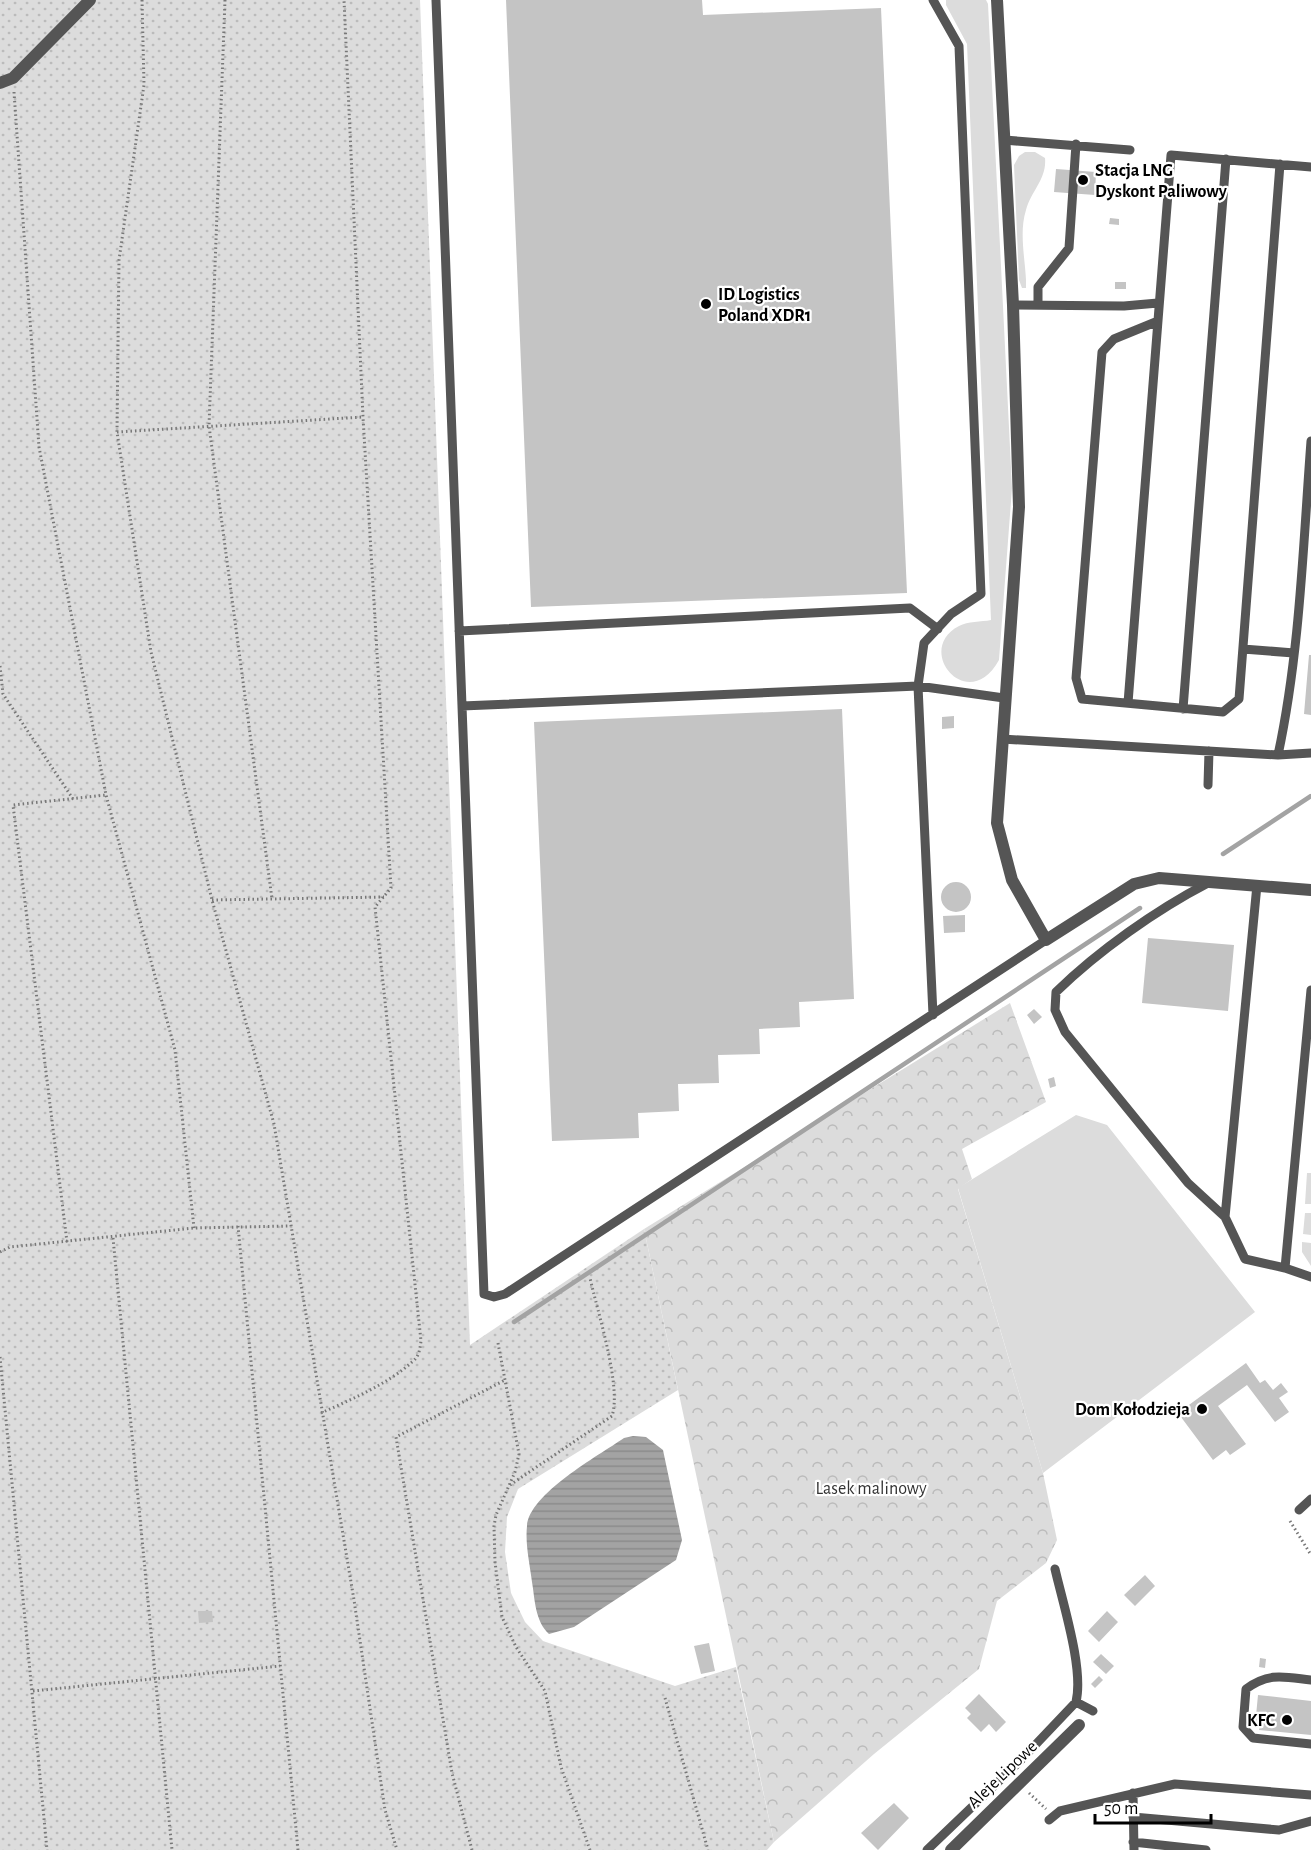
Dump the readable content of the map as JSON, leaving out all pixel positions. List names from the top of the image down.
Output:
{
  "streets": {
    "street": ["Aleje Lipowe"]
  },
  "parks": ["Lasek malinowy"],
  "places": [
    "Stacja LNG Dyskont Paliwowy",
    "ID Logistics Poland XDR1",
    "Dom Kołodzieja",
    "KFC"
  ],
  "scale_bar": "50 m"
}
